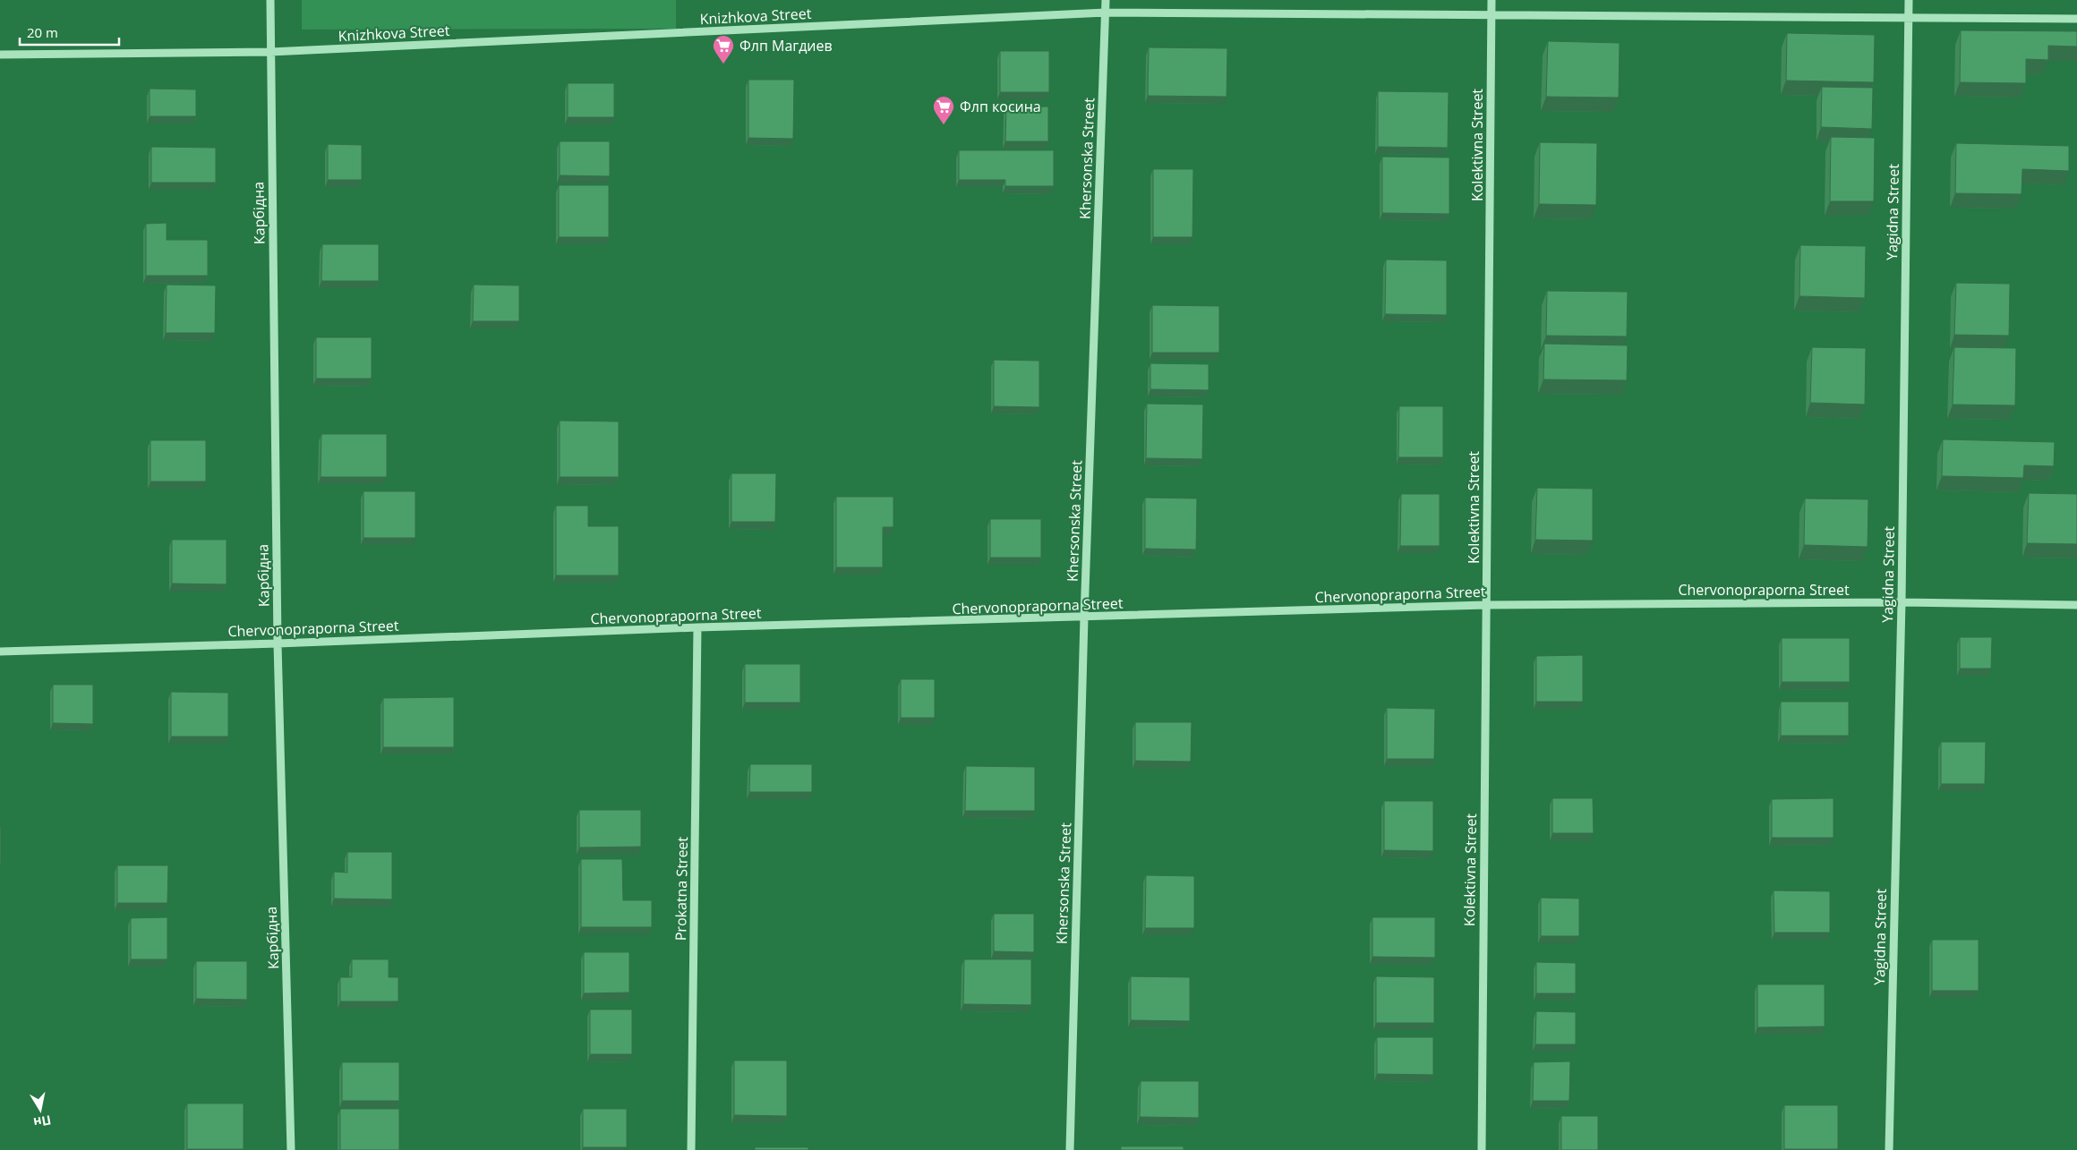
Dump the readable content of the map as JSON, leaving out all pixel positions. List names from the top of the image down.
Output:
{
  "streets": {
    "street": [
      "Knizhkova Street",
      "Kolektivna Street",
      "Khersonska Street",
      "Yagidna Street",
      "Карбідна",
      "Chervonopraporna Street",
      "Prokatna Street"
    ]
  },
  "crossings": [
    ["Knizhkova Street", "Kolektivna Street"],
    ["Knizhkova Street", "Khersonska Street"],
    ["Knizhkova Street", "Yagidna Street"],
    ["Knizhkova Street", "Карбідна"],
    ["Kolektivna Street", "Chervonopraporna Street"],
    ["Khersonska Street", "Chervonopraporna Street"],
    ["Yagidna Street", "Chervonopraporna Street"],
    ["Карбідна", "Chervonopraporna Street"],
    ["Chervonopraporna Street", "Prokatna Street"]
  ],
  "places": {
    "supermarket": ["Флп Магдиев", "Флп косина"]
  },
  "scale_bar": "20 m",
  "north": "bottom"
}
